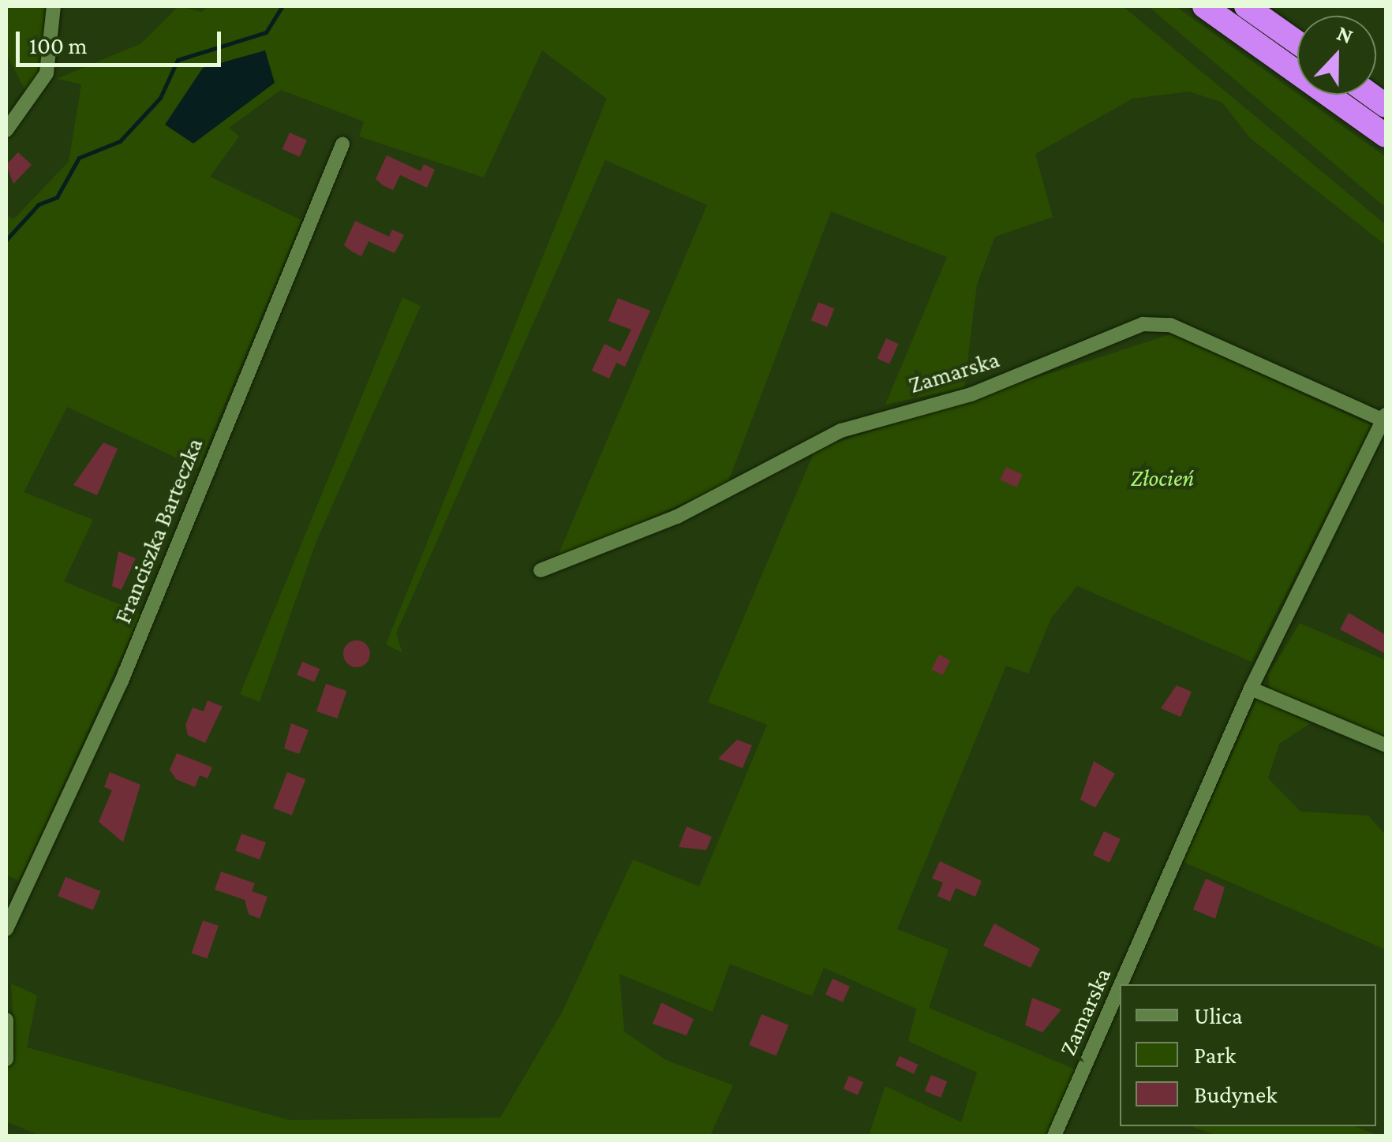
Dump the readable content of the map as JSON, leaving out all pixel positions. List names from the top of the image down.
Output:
{
  "streets": {
    "street": ["Zamarska", "Franciszka Barteczka"]
  },
  "parks": ["Złocień"],
  "legend": ["Ulica", "Park", "Budynek"],
  "scale_bar": "100 m",
  "north": "top"
}
